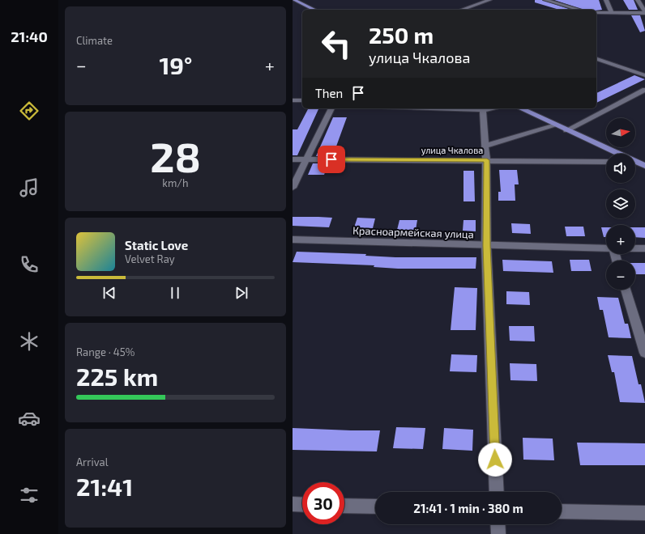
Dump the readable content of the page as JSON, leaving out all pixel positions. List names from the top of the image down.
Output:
{
  "streets": {
    "street": ["улица Чкалова", "Красноармейская улица"]
  },
  "north": "right",
  "page": {
    "tabs": "21:40",
    "tile": [
      "Climate",
      ["28", "km/h"],
      ["Range · 45%", "225 km"],
      ["Arrival", "21:41"]
    ],
    "turn": ["250 m", "улица Чкалова"],
    "heat": ["−", "19°", "+"],
    "then": "Then",
    "map_buttons": ["+", "−"],
    "song": ["Static Love", "Velvet Ray"],
    "limit": "30",
    "trip": "21:41 · 1 min · 380 m"
  }
}
